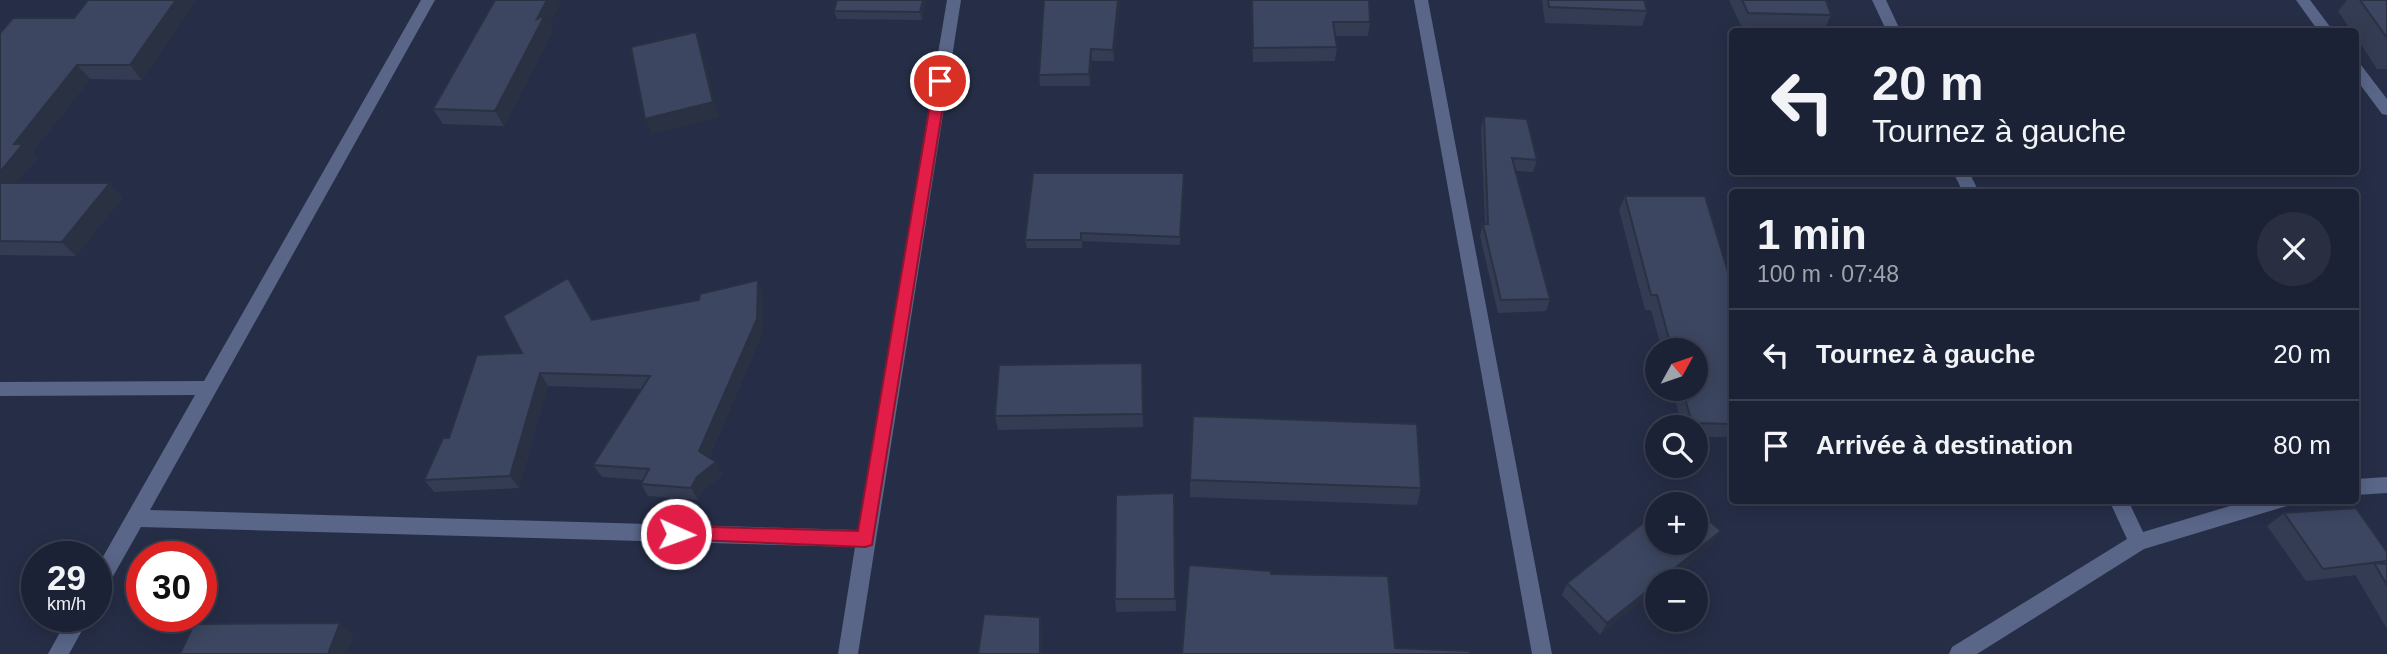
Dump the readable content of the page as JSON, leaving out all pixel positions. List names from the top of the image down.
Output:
{
  "north": "top right",
  "page": {
    "turn": ["20 m", "Tournez à gauche"],
    "heading": ["1 min", "100 m · 07:48"],
    "list": [
      {
        "name": "Tournez à gauche",
        "value": "20 m"
      },
      {
        "name": "Arrivée à destination",
        "value": "80 m"
      }
    ],
    "map_buttons": ["+", "−"],
    "speed": "29 km/h",
    "limit": "30"
  }
}
